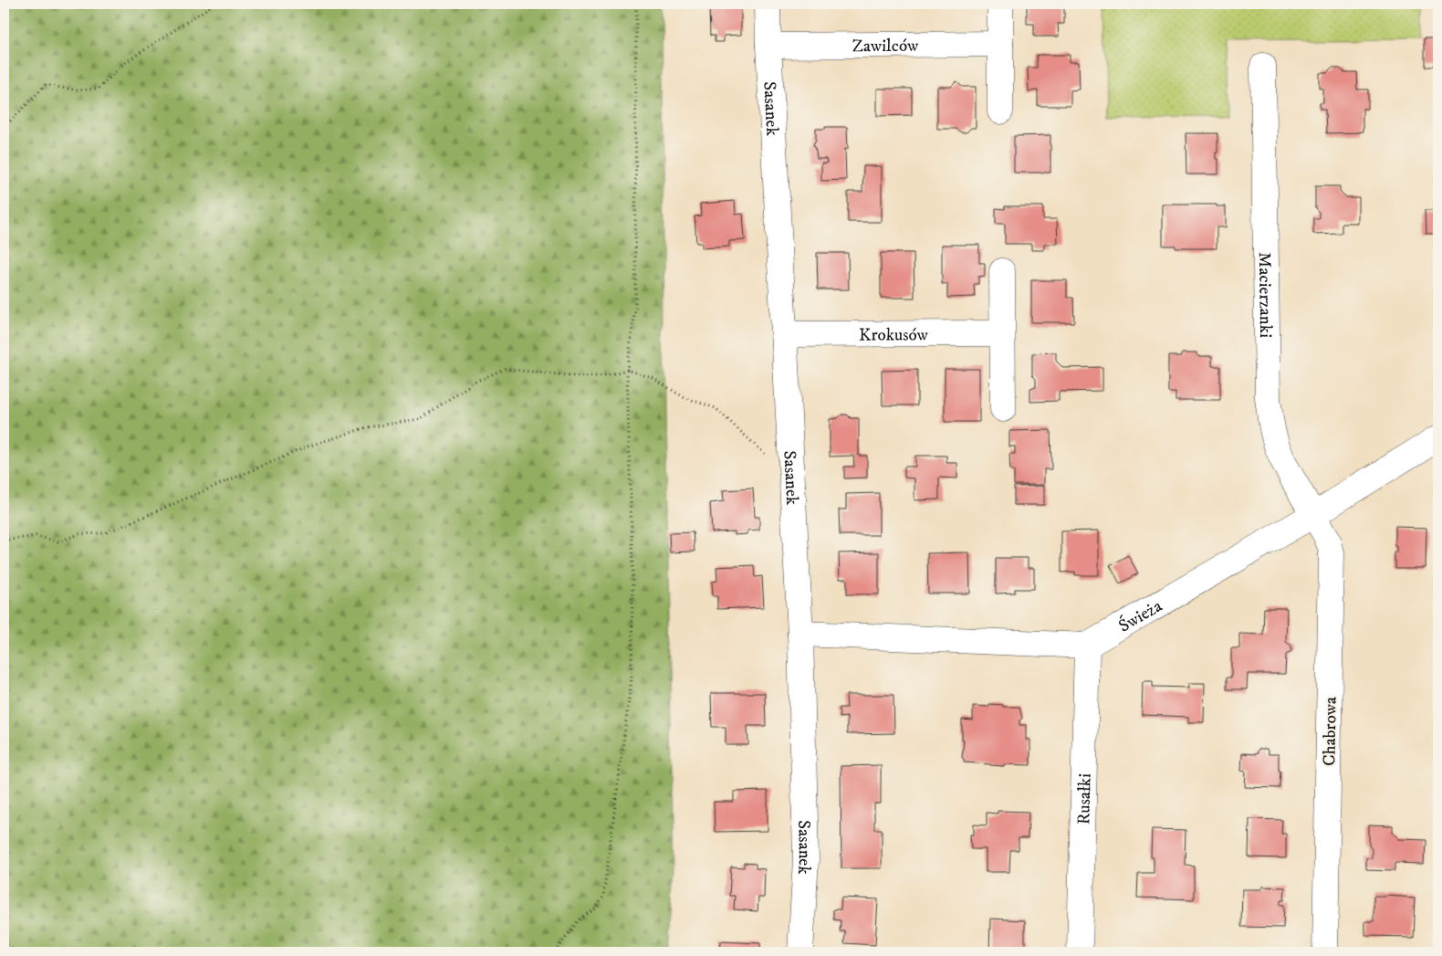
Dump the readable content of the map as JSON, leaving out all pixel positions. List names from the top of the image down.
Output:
{
  "streets": {
    "street": [
      "Zawilców",
      "Sasanek",
      "Macierzanki",
      "Krokusów",
      "Świeża",
      "Chabrowa",
      "Rusałki"
    ]
  },
  "crossings": [
    ["Zawilców", "Sasanek"],
    ["Sasanek", "Krokusów"],
    ["Macierzanki", "Świeża"],
    ["Macierzanki", "Chabrowa"],
    ["Świeża", "Chabrowa"],
    ["Świeża", "Rusałki"]
  ]
}
